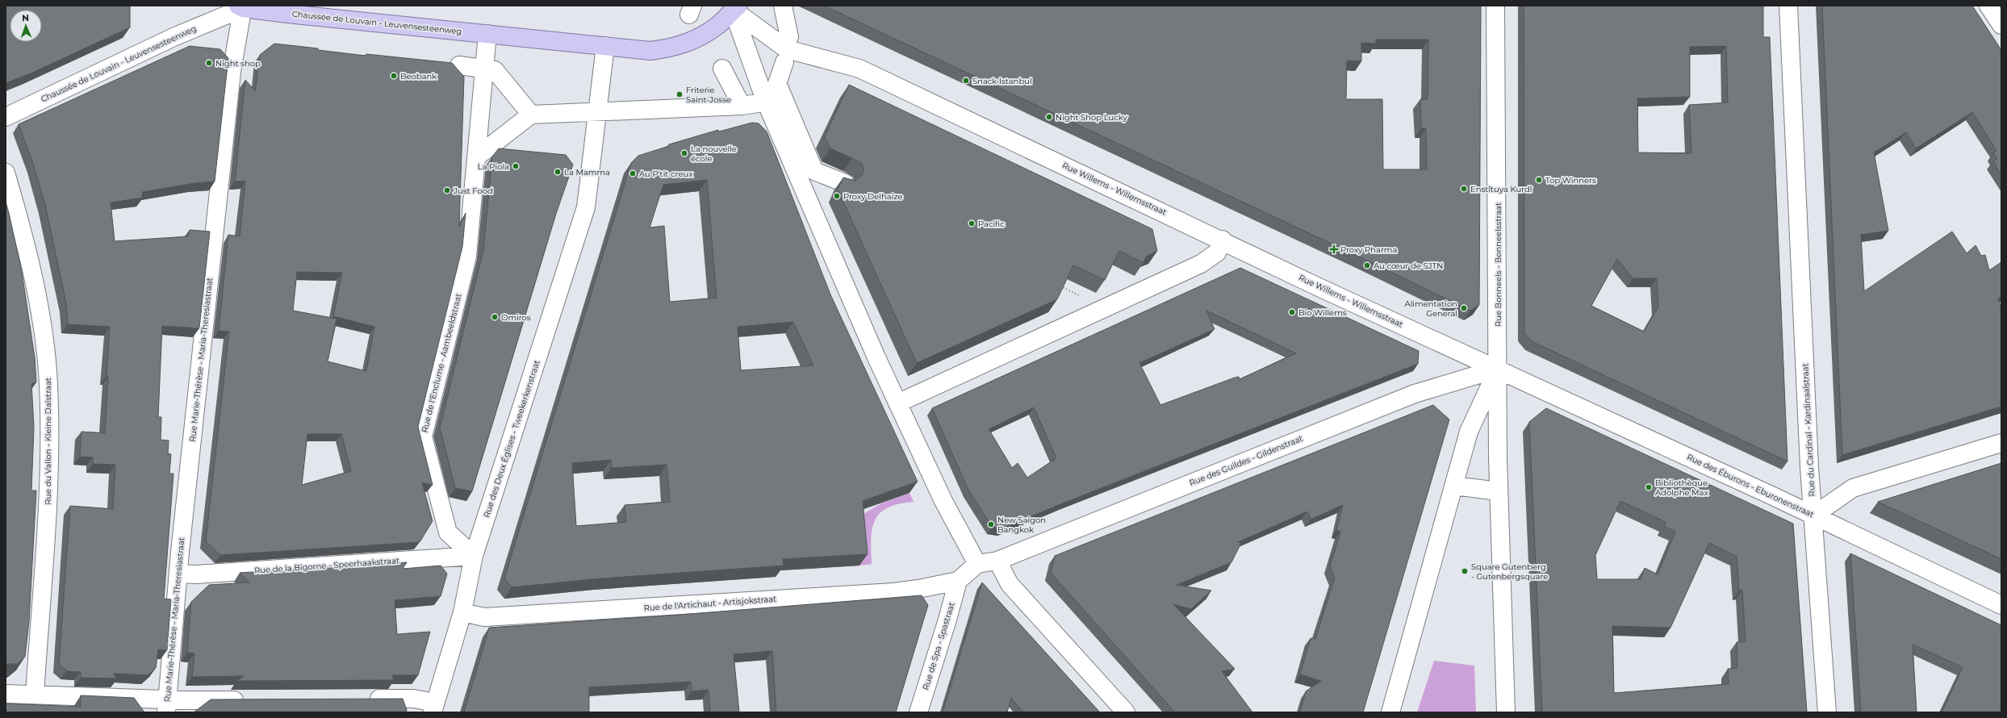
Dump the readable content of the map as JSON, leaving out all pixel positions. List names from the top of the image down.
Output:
{
  "streets": {
    "main road": ["Chaussée de Louvain - Leuvensesteenweg"],
    "street": [
      "Rue Willems - Willemsstraat",
      "Rue Bonneels - Bonneelsstraat",
      "Rue Marie-Thérèse - Maria-Theresiastraat",
      "Rue de l'Enclume - Aambeeldstraat",
      "Rue du Cardinal - Kardinaalstraat",
      "Rue des Deux Églises - Tweekerkenstraat",
      "Rue du Vallon - Kleine Dalstraat",
      "Rue des Guildes - Gildenstraat",
      "Rue des Éburons - Eburonenstraat",
      "Rue de la Bigorne - Speerhaakstraat",
      "Rue de l'Artichaut - Artisjokstraat",
      "Rue de Spa - Spastraat"
    ]
  },
  "crossings": [
    ["Chaussée de Louvain - Leuvensesteenweg", "Rue Willems - Willemsstraat"],
    ["Chaussée de Louvain - Leuvensesteenweg", "Rue Marie-Thérèse - Maria-Theresiastraat"],
    ["Chaussée de Louvain - Leuvensesteenweg", "Rue de l'Enclume - Aambeeldstraat"],
    ["Chaussée de Louvain - Leuvensesteenweg", "Rue des Deux Églises - Tweekerkenstraat"],
    ["Rue Willems - Willemsstraat", "Rue Bonneels - Bonneelsstraat"],
    ["Rue Willems - Willemsstraat", "Rue des Guildes - Gildenstraat"],
    ["Rue Willems - Willemsstraat", "Rue des Éburons - Eburonenstraat"],
    ["Rue Bonneels - Bonneelsstraat", "Rue des Guildes - Gildenstraat"],
    ["Rue Bonneels - Bonneelsstraat", "Rue des Éburons - Eburonenstraat"],
    ["Rue Marie-Thérèse - Maria-Theresiastraat", "Rue de la Bigorne - Speerhaakstraat"],
    ["Rue de l'Enclume - Aambeeldstraat", "Rue des Deux Églises - Tweekerkenstraat"],
    ["Rue de l'Enclume - Aambeeldstraat", "Rue de la Bigorne - Speerhaakstraat"],
    ["Rue du Cardinal - Kardinaalstraat", "Rue des Éburons - Eburonenstraat"],
    ["Rue des Deux Églises - Tweekerkenstraat", "Rue de la Bigorne - Speerhaakstraat"],
    ["Rue des Deux Églises - Tweekerkenstraat", "Rue de l'Artichaut - Artisjokstraat"],
    ["Rue des Guildes - Gildenstraat", "Rue des Éburons - Eburonenstraat"],
    ["Rue de l'Artichaut - Artisjokstraat", "Rue de Spa - Spastraat"]
  ],
  "places": {
    "other": [
      "Night shop",
      "Beobank",
      "Snack Istanbul",
      "Friterie Saint-Josse",
      "Night Shop Lucky",
      "La nouvelle école",
      "La Piola",
      "La Mamma",
      "Au P'tit creux",
      "Top Winners",
      "Enstîtuya Kurdî",
      "Just Food",
      "Proxy Delhaize",
      "Pacific",
      "Au cœur de SJTN",
      "Alimentation General",
      "Bio Willems",
      "Omiros",
      "Bibliothèque Adolphe Max",
      "New Saigon Bangkok",
      "Square Gutenberg - Gutenbergsquare"
    ],
    "health": ["Proxy Pharma"]
  },
  "north": "top"
}
